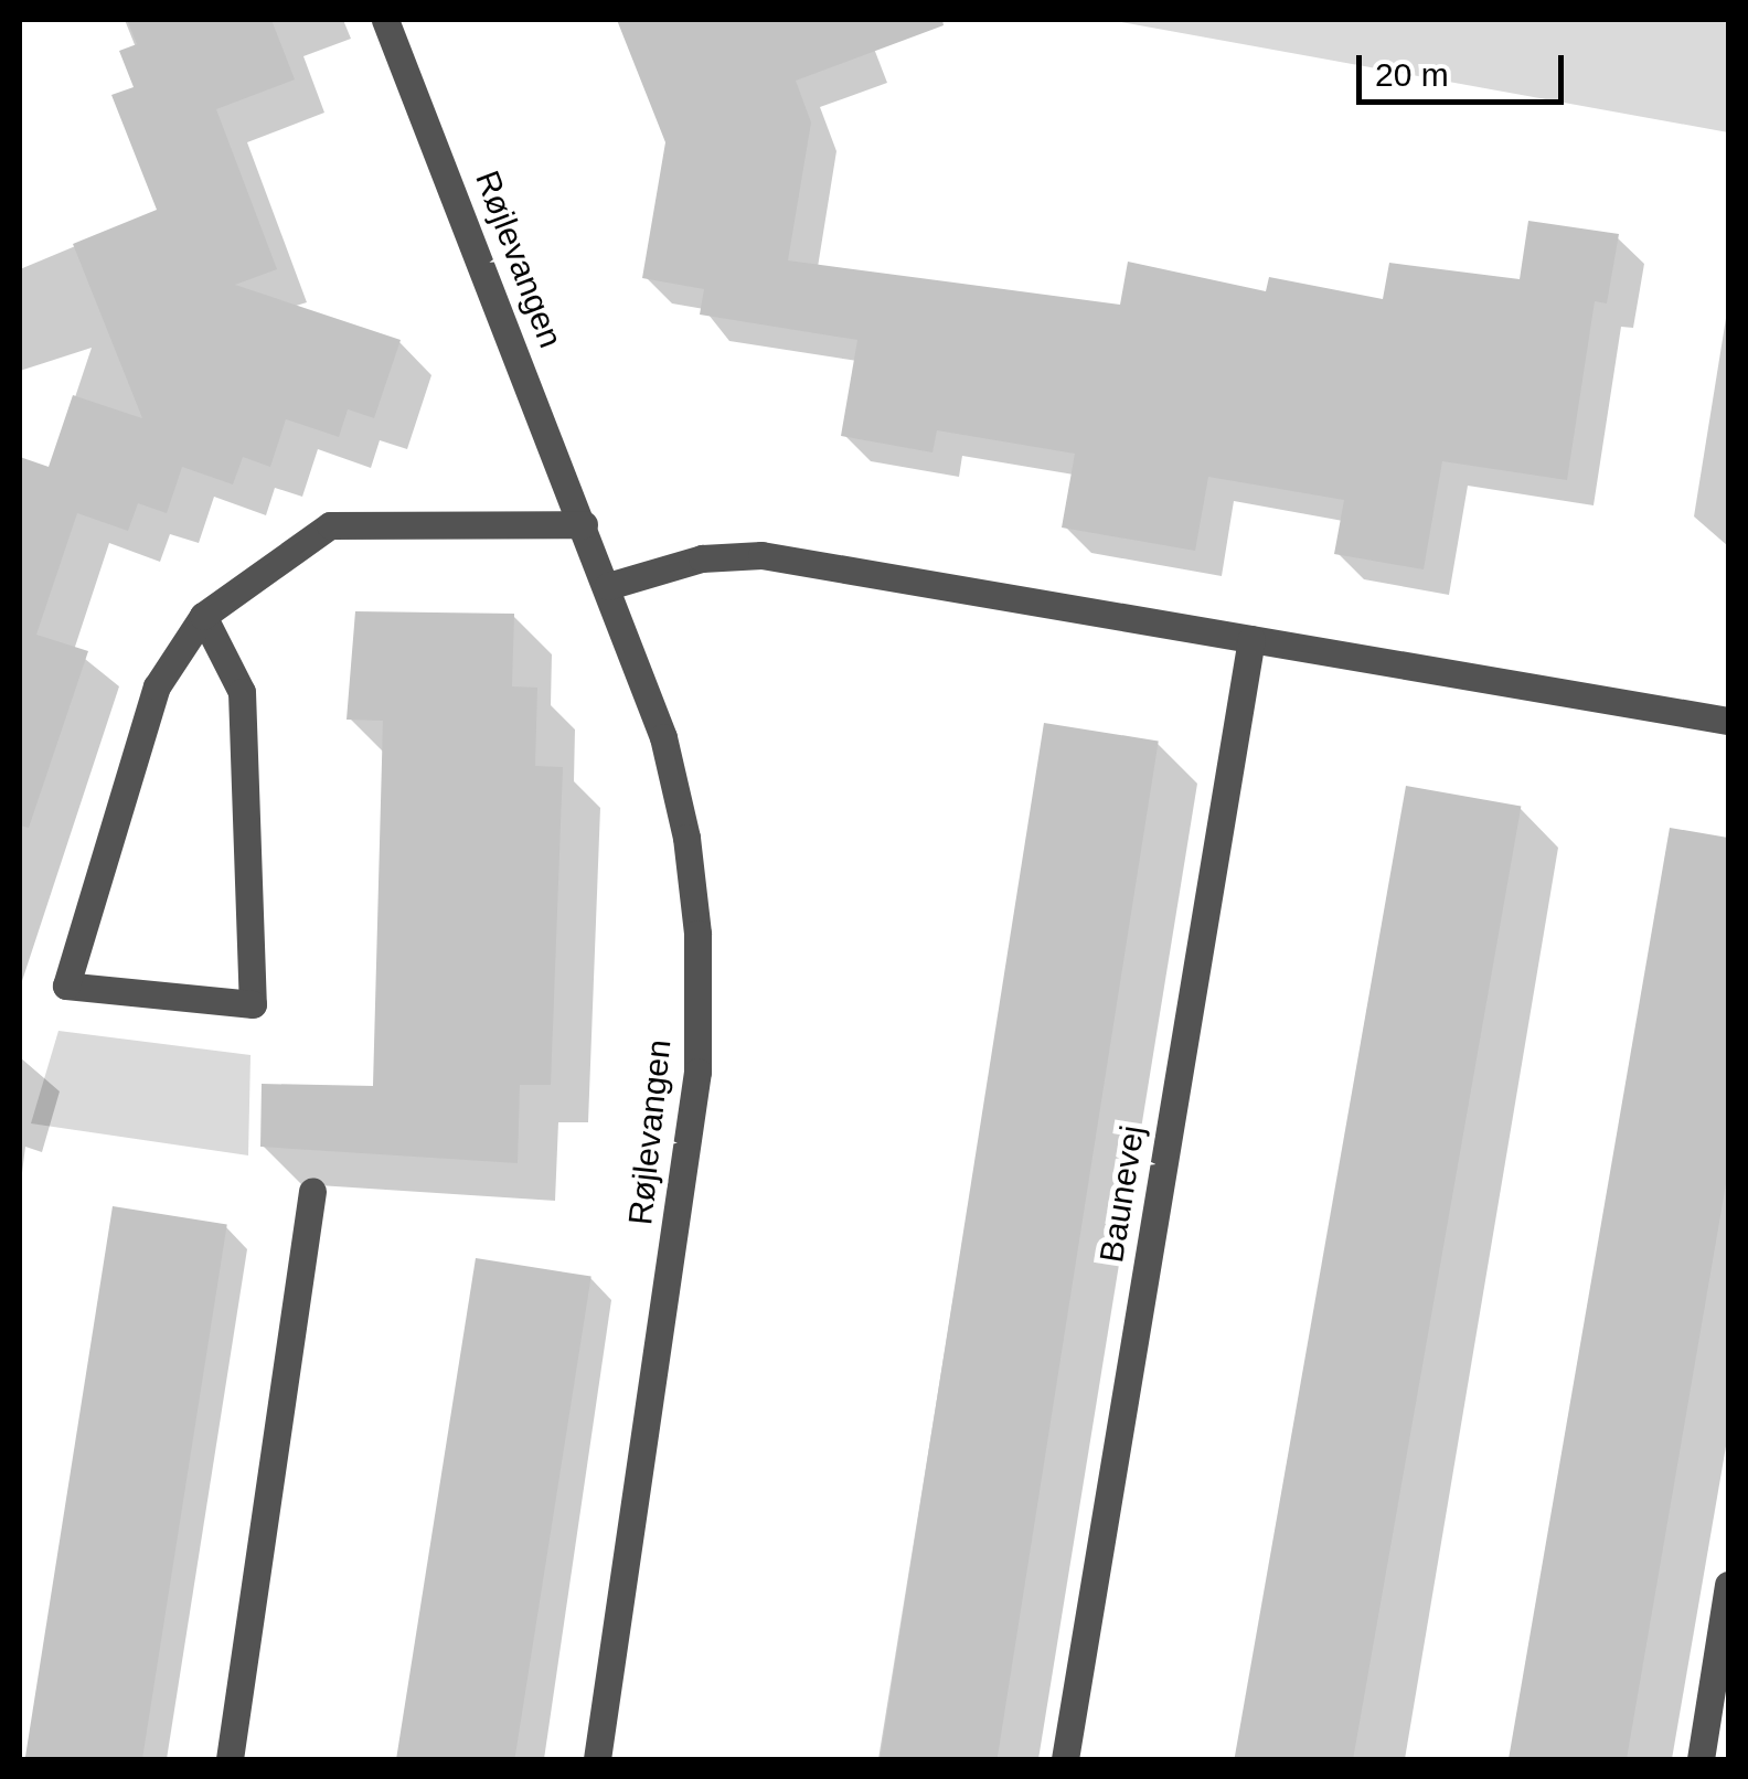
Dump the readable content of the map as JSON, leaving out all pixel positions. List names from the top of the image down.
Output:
{
  "streets": {
    "street": ["Røjlevangen", "Baunevej"]
  },
  "scale_bar": "20 m"
}
